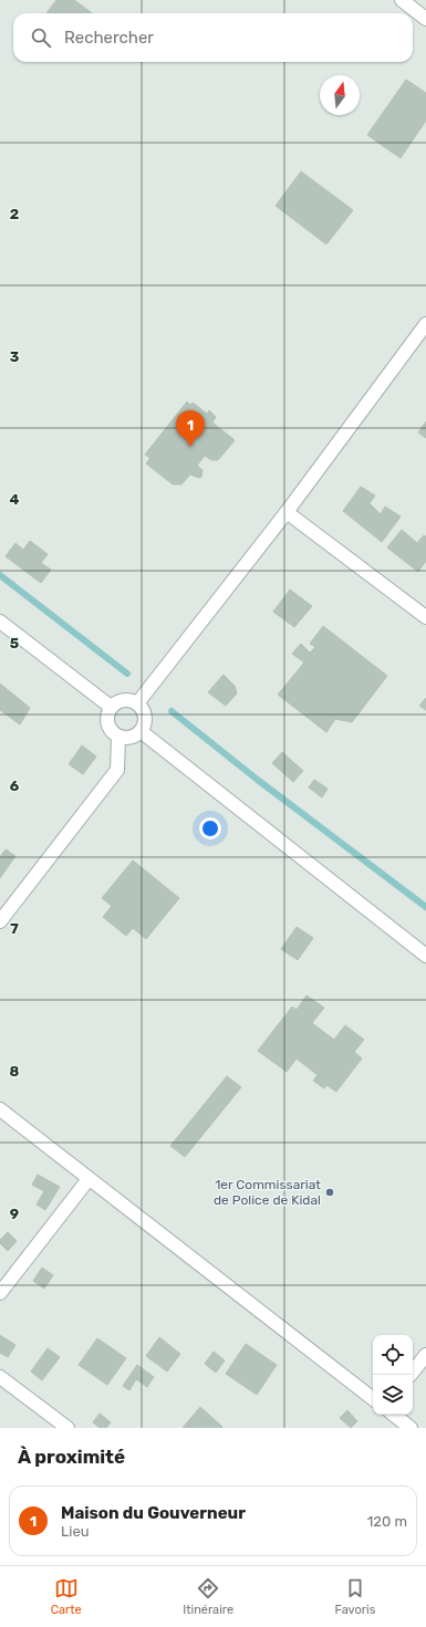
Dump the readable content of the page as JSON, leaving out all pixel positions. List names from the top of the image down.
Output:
{
  "places": ["1er Commissariat de Police de Kidal"],
  "north": "top",
  "page": {
    "search": "Rechercher",
    "pins": "1",
    "heading": "À proximité",
    "list": [
      {
        "mark": "1",
        "name": "Maison du Gouverneur",
        "note": "Lieu",
        "value": "120 m"
      }
    ],
    "nav": ["Carte", "Itinéraire", "Favoris"]
  },
  "grid": {
    "rows": [
      "2",
      "3",
      "4",
      "5",
      "6",
      "7",
      "8",
      "9"
    ]
  }
}
